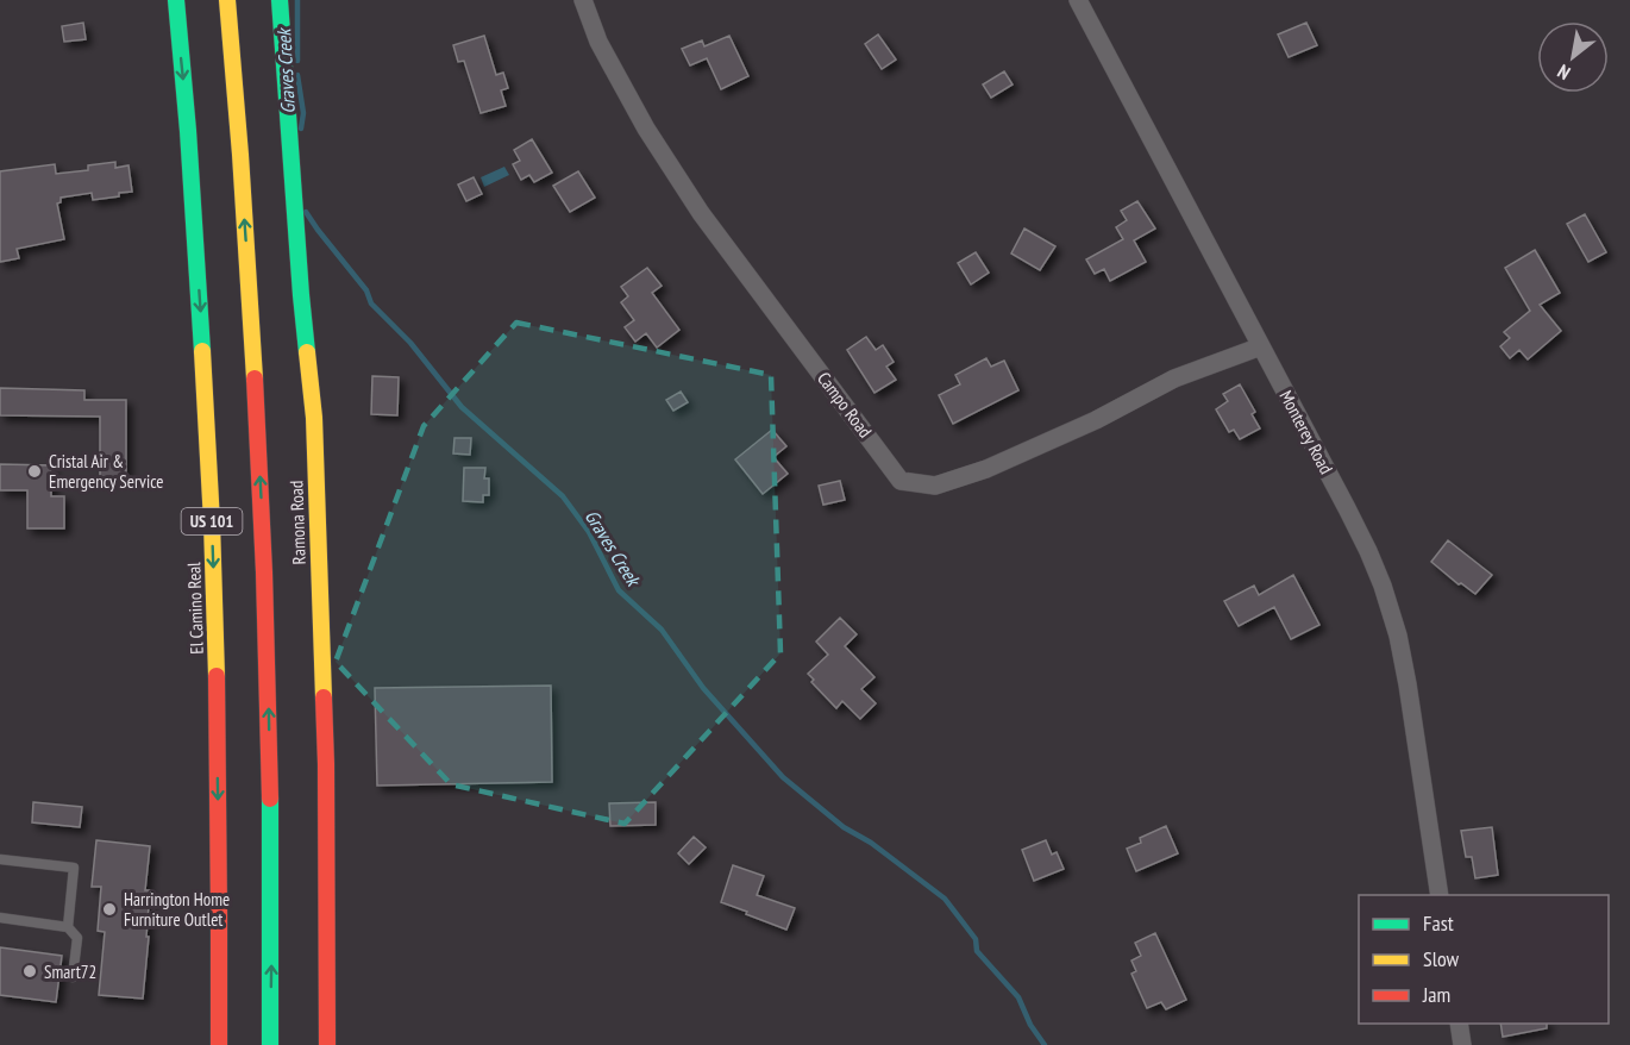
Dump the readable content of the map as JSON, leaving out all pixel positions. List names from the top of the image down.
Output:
{
  "streets": {
    "main road": ["US 101", "Ramona Road", "El Camino Real"],
    "street": ["Campo Road", "Monterey Road"]
  },
  "crossings": [
    ["Campo Road", "Monterey Road"]
  ],
  "water": ["Graves Creek"],
  "places": ["Cristal Air & Emergency Service", "Harrington Home Furniture Outlet", "Smart72"],
  "legend": ["Fast", "Slow", "Jam"],
  "north": "bottom left"
}
